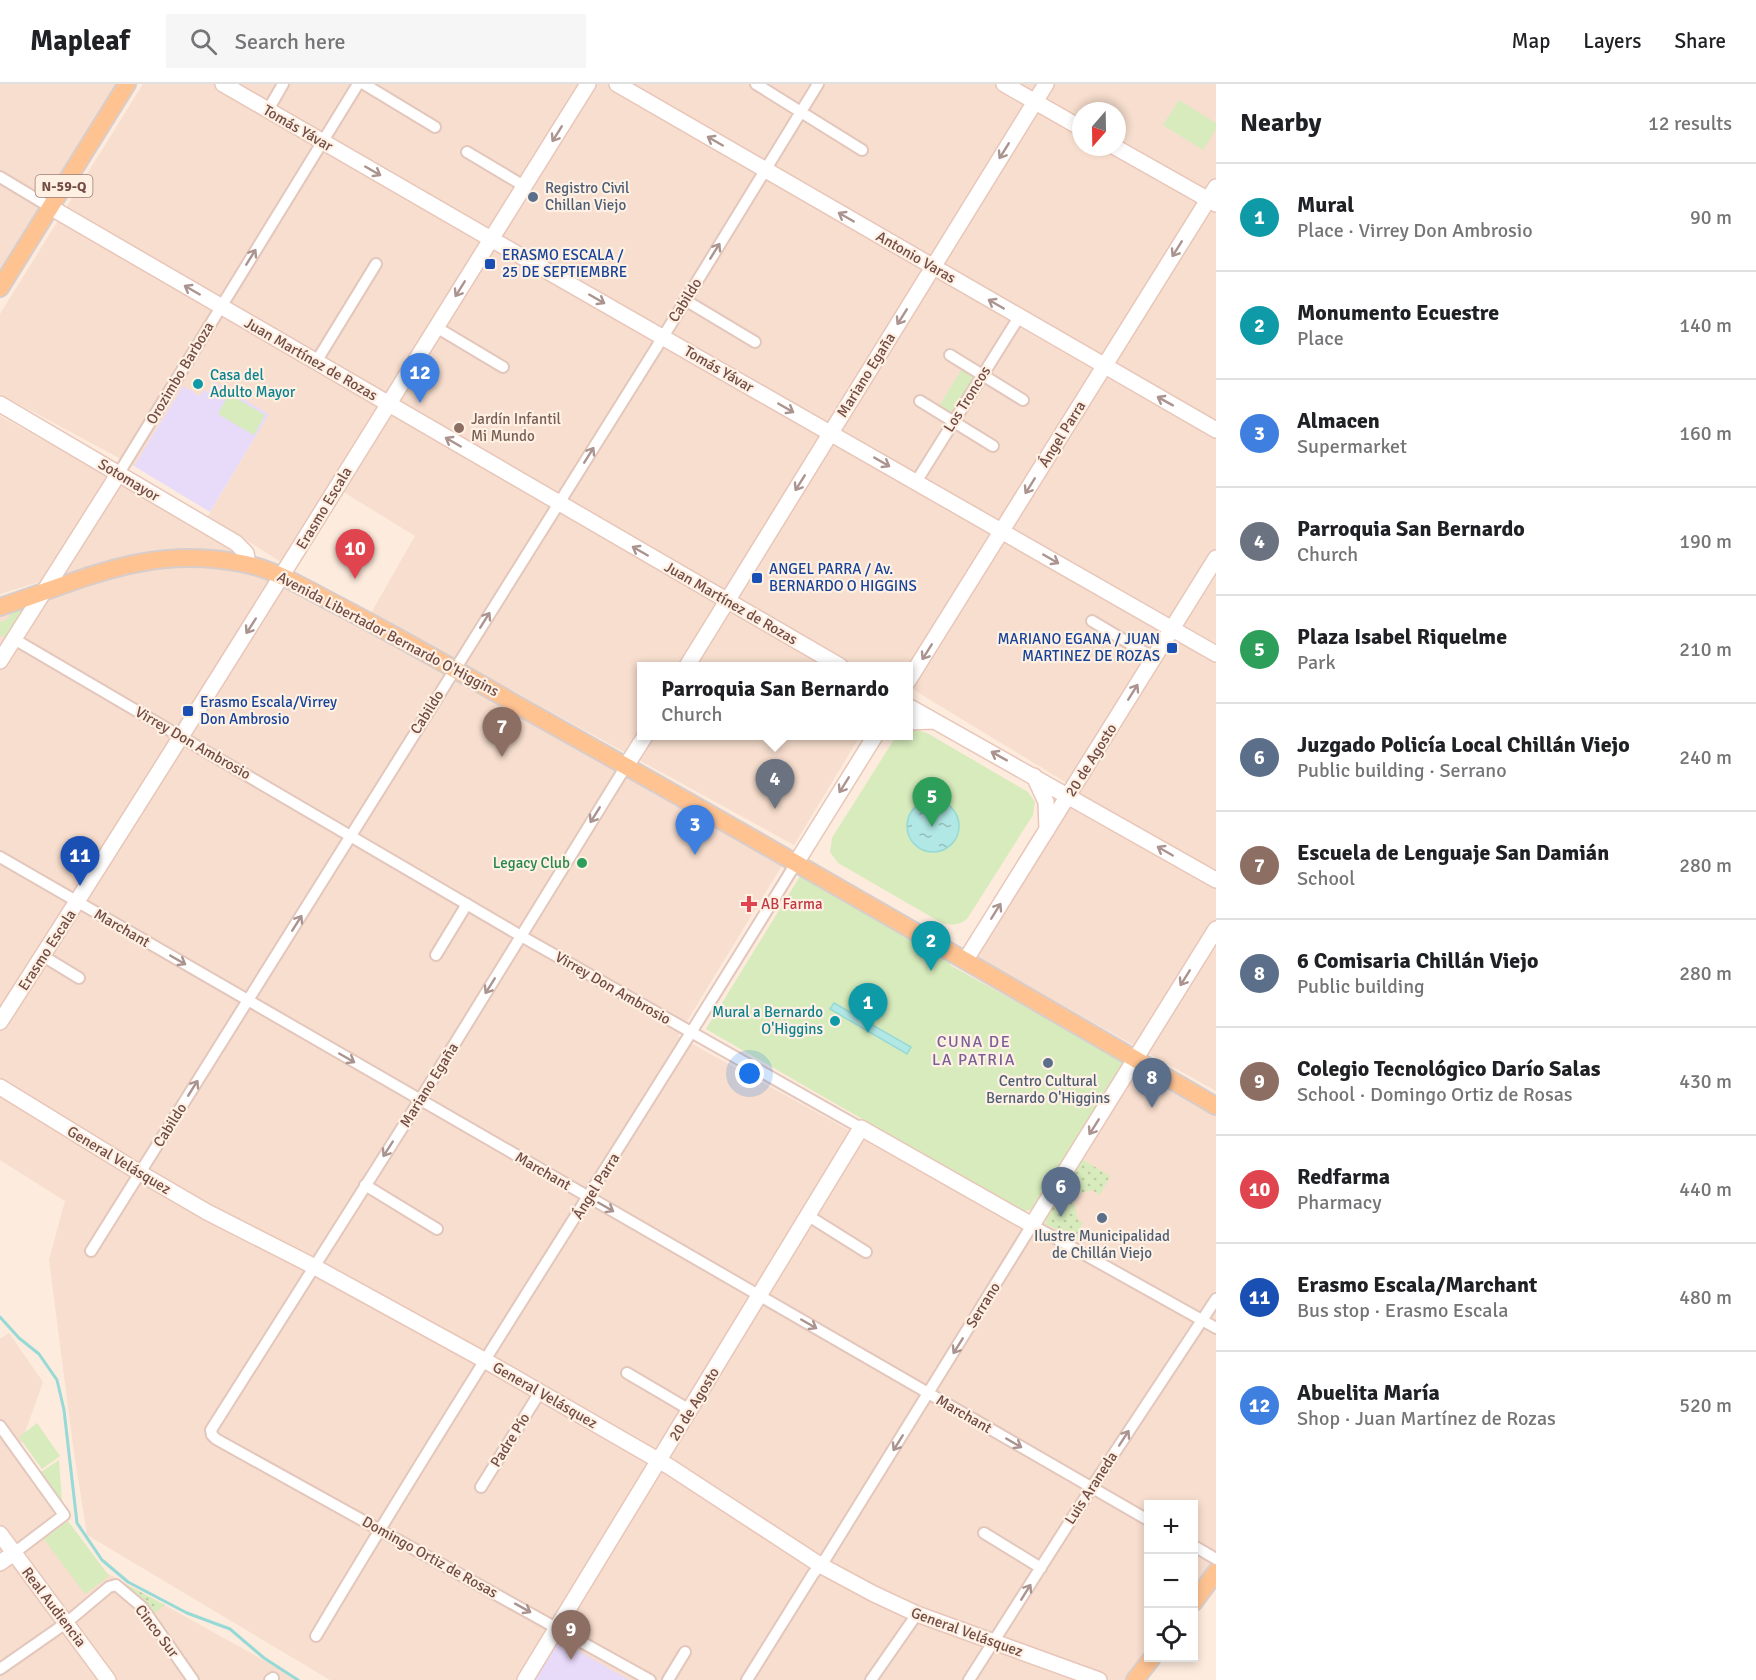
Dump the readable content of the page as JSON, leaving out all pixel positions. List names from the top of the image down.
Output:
{
  "streets": {
    "main road": ["N-59-Q", "Avenida Libertador Bernardo O'Higgins"],
    "street": [
      "Tomás Yávar",
      "Antonio Varas",
      "Cabildo",
      "Juan Martínez de Rozas",
      "Orozimbo Barboza",
      "Mariano Egaña",
      "Los Troncos",
      "Ángel Parra",
      "Sotomayor",
      "Erasmo Escala",
      "Virrey Don Ambrosio",
      "20 de Agosto",
      "Marchant",
      "General Velásquez",
      "Serrano",
      "Padre Pío",
      "Luis Araneda",
      "Domingo Ortiz de Rosas",
      "Real Audiencia",
      "Cinco Sur"
    ]
  },
  "crossings": [
    ["Tomás Yávar", "Cabildo"],
    ["Tomás Yávar", "Orozimbo Barboza"],
    ["Tomás Yávar", "Mariano Egaña"],
    ["Tomás Yávar", "Los Troncos"],
    ["Tomás Yávar", "Ángel Parra"],
    ["Tomás Yávar", "Erasmo Escala"],
    ["Tomás Yávar", "20 de Agosto"],
    ["N-59-Q", "Juan Martínez de Rozas"],
    ["Antonio Varas", "Cabildo"],
    ["Antonio Varas", "Mariano Egaña"],
    ["Antonio Varas", "Los Troncos"],
    ["Antonio Varas", "Ángel Parra"],
    ["Cabildo", "Juan Martínez de Rozas"],
    ["Cabildo", "Avenida Libertador Bernardo O'Higgins"],
    ["Cabildo", "Virrey Don Ambrosio"],
    ["Cabildo", "Marchant"],
    ["Cabildo", "General Velásquez"],
    ["Juan Martínez de Rozas", "Orozimbo Barboza"],
    ["Juan Martínez de Rozas", "Mariano Egaña"],
    ["Juan Martínez de Rozas", "Erasmo Escala"],
    ["Orozimbo Barboza", "Sotomayor"],
    ["Orozimbo Barboza", "Avenida Libertador Bernardo O'Higgins"],
    ["Orozimbo Barboza", "Virrey Don Ambrosio"],
    ["Mariano Egaña", "Avenida Libertador Bernardo O'Higgins"],
    ["Mariano Egaña", "Virrey Don Ambrosio"],
    ["Mariano Egaña", "Marchant"],
    ["Mariano Egaña", "General Velásquez"],
    ["Mariano Egaña", "Domingo Ortiz de Rosas"],
    ["Ángel Parra", "Avenida Libertador Bernardo O'Higgins"],
    ["Ángel Parra", "Virrey Don Ambrosio"],
    ["Ángel Parra", "Marchant"],
    ["Ángel Parra", "General Velásquez"],
    ["Ángel Parra", "Domingo Ortiz de Rosas"],
    ["Sotomayor", "Avenida Libertador Bernardo O'Higgins"],
    ["Erasmo Escala", "Avenida Libertador Bernardo O'Higgins"],
    ["Erasmo Escala", "Virrey Don Ambrosio"],
    ["Erasmo Escala", "Marchant"],
    ["Avenida Libertador Bernardo O'Higgins", "20 de Agosto"],
    ["Avenida Libertador Bernardo O'Higgins", "Serrano"],
    ["Virrey Don Ambrosio", "20 de Agosto"],
    ["Virrey Don Ambrosio", "Serrano"],
    ["Virrey Don Ambrosio", "Luis Araneda"],
    ["20 de Agosto", "Marchant"],
    ["20 de Agosto", "General Velásquez"],
    ["20 de Agosto", "Domingo Ortiz de Rosas"],
    ["Marchant", "Serrano"],
    ["Marchant", "Luis Araneda"],
    ["General Velásquez", "Serrano"],
    ["General Velásquez", "Padre Pío"],
    ["General Velásquez", "Luis Araneda"],
    ["Real Audiencia", "Cinco Sur"]
  ],
  "one_way": [
    "Cabildo",
    "Juan Martínez de Rozas",
    "Mariano Egaña",
    "Ángel Parra",
    "Erasmo Escala",
    "Marchant",
    "Serrano",
    "Luis Araneda",
    "Domingo Ortiz de Rosas"
  ],
  "districts": ["CUNA DE LA PATRIA"],
  "places": {
    "other": [
      "Registro Civil Chillan Viejo",
      "Casa del Adulto Mayor",
      "Jardín Infantil Mi Mundo",
      "Legacy Club",
      "Mural a Bernardo O'Higgins",
      "Centro Cultural Bernardo O'Higgins",
      "Ilustre Municipalidad de Chillán Viejo"
    ],
    "transit": [
      "ERASMO ESCALA / 25 DE SEPTIEMBRE",
      "ANGEL PARRA / Av. BERNARDO O HIGGINS",
      "MARIANO EGANA / JUAN MARTINEZ DE ROZAS",
      "Erasmo Escala/Virrey Don Ambrosio"
    ],
    "health": ["AB Farma"]
  },
  "north": "bottom",
  "page": {
    "header": "Mapleaf",
    "search": "Search here",
    "nav": ["Map", "Layers", "Share"],
    "heading": ["Nearby", "12 results"],
    "list": [
      {
        "mark": "1",
        "name": "Mural",
        "note": "Place · Virrey Don Ambrosio",
        "value": "90 m"
      },
      {
        "mark": "2",
        "name": "Monumento Ecuestre",
        "note": "Place",
        "value": "140 m"
      },
      {
        "mark": "3",
        "name": "Almacen",
        "note": "Supermarket",
        "value": "160 m"
      },
      {
        "mark": "4",
        "name": "Parroquia San Bernardo",
        "note": "Church",
        "value": "190 m"
      },
      {
        "mark": "5",
        "name": "Plaza Isabel Riquelme",
        "note": "Park",
        "value": "210 m"
      },
      {
        "mark": "6",
        "name": "Juzgado Policía Local Chillán Viejo",
        "note": "Public building · Serrano",
        "value": "240 m"
      },
      {
        "mark": "7",
        "name": "Escuela de Lenguaje San Damián",
        "note": "School",
        "value": "280 m"
      },
      {
        "mark": "8",
        "name": "6 Comisaria Chillán Viejo",
        "note": "Public building",
        "value": "280 m"
      },
      {
        "mark": "9",
        "name": "Colegio Tecnológico Darío Salas",
        "note": "School · Domingo Ortiz de Rosas",
        "value": "430 m"
      },
      {
        "mark": "10",
        "name": "Redfarma",
        "note": "Pharmacy",
        "value": "440 m"
      },
      {
        "mark": "11",
        "name": "Erasmo Escala/Marchant",
        "note": "Bus stop · Erasmo Escala",
        "value": "480 m"
      },
      {
        "mark": "12",
        "name": "Abuelita María",
        "note": "Shop · Juan Martínez de Rozas",
        "value": "520 m"
      }
    ],
    "pins": [
      "12",
      "10",
      "7",
      "4",
      "5",
      "3",
      "11",
      "2",
      "1",
      "8",
      "6",
      "9"
    ],
    "popup": ["Parroquia San Bernardo", "Church"],
    "map_buttons": ["+", "−"]
  }
}
